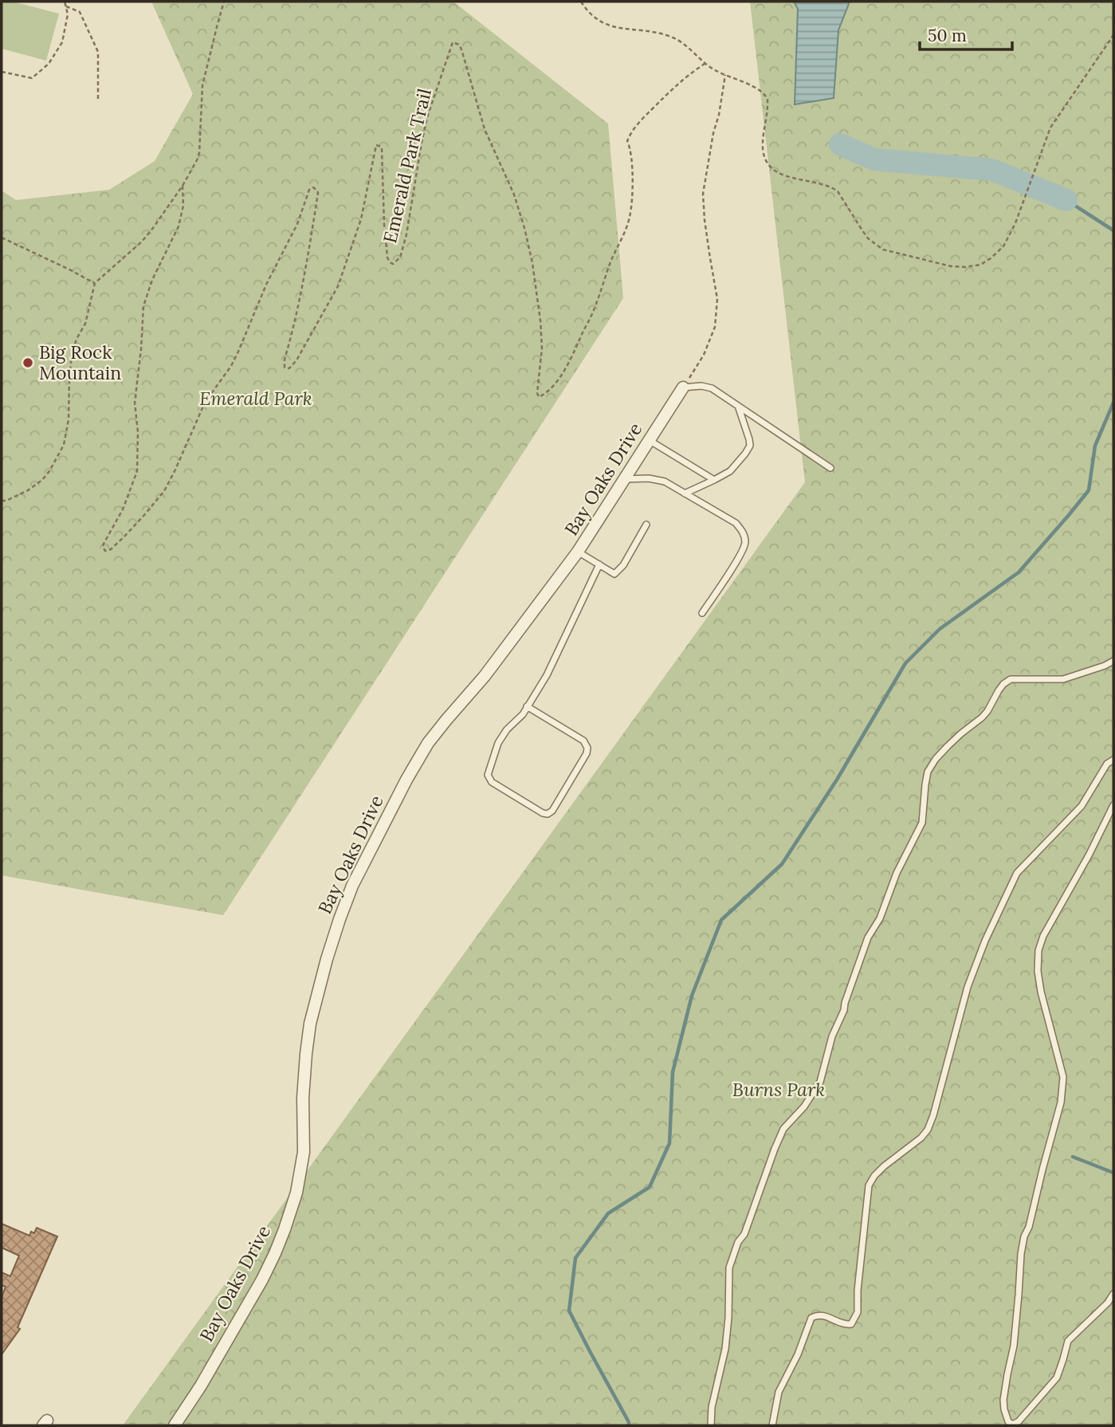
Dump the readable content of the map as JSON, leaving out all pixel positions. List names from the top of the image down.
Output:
{
  "streets": {
    "street": ["Bay Oaks Drive"],
    "path": ["Emerald Park Trail"]
  },
  "parks": ["Emerald Park", "Burns Park"],
  "places": ["Big Rock Mountain"],
  "scale_bar": "50 m"
}
